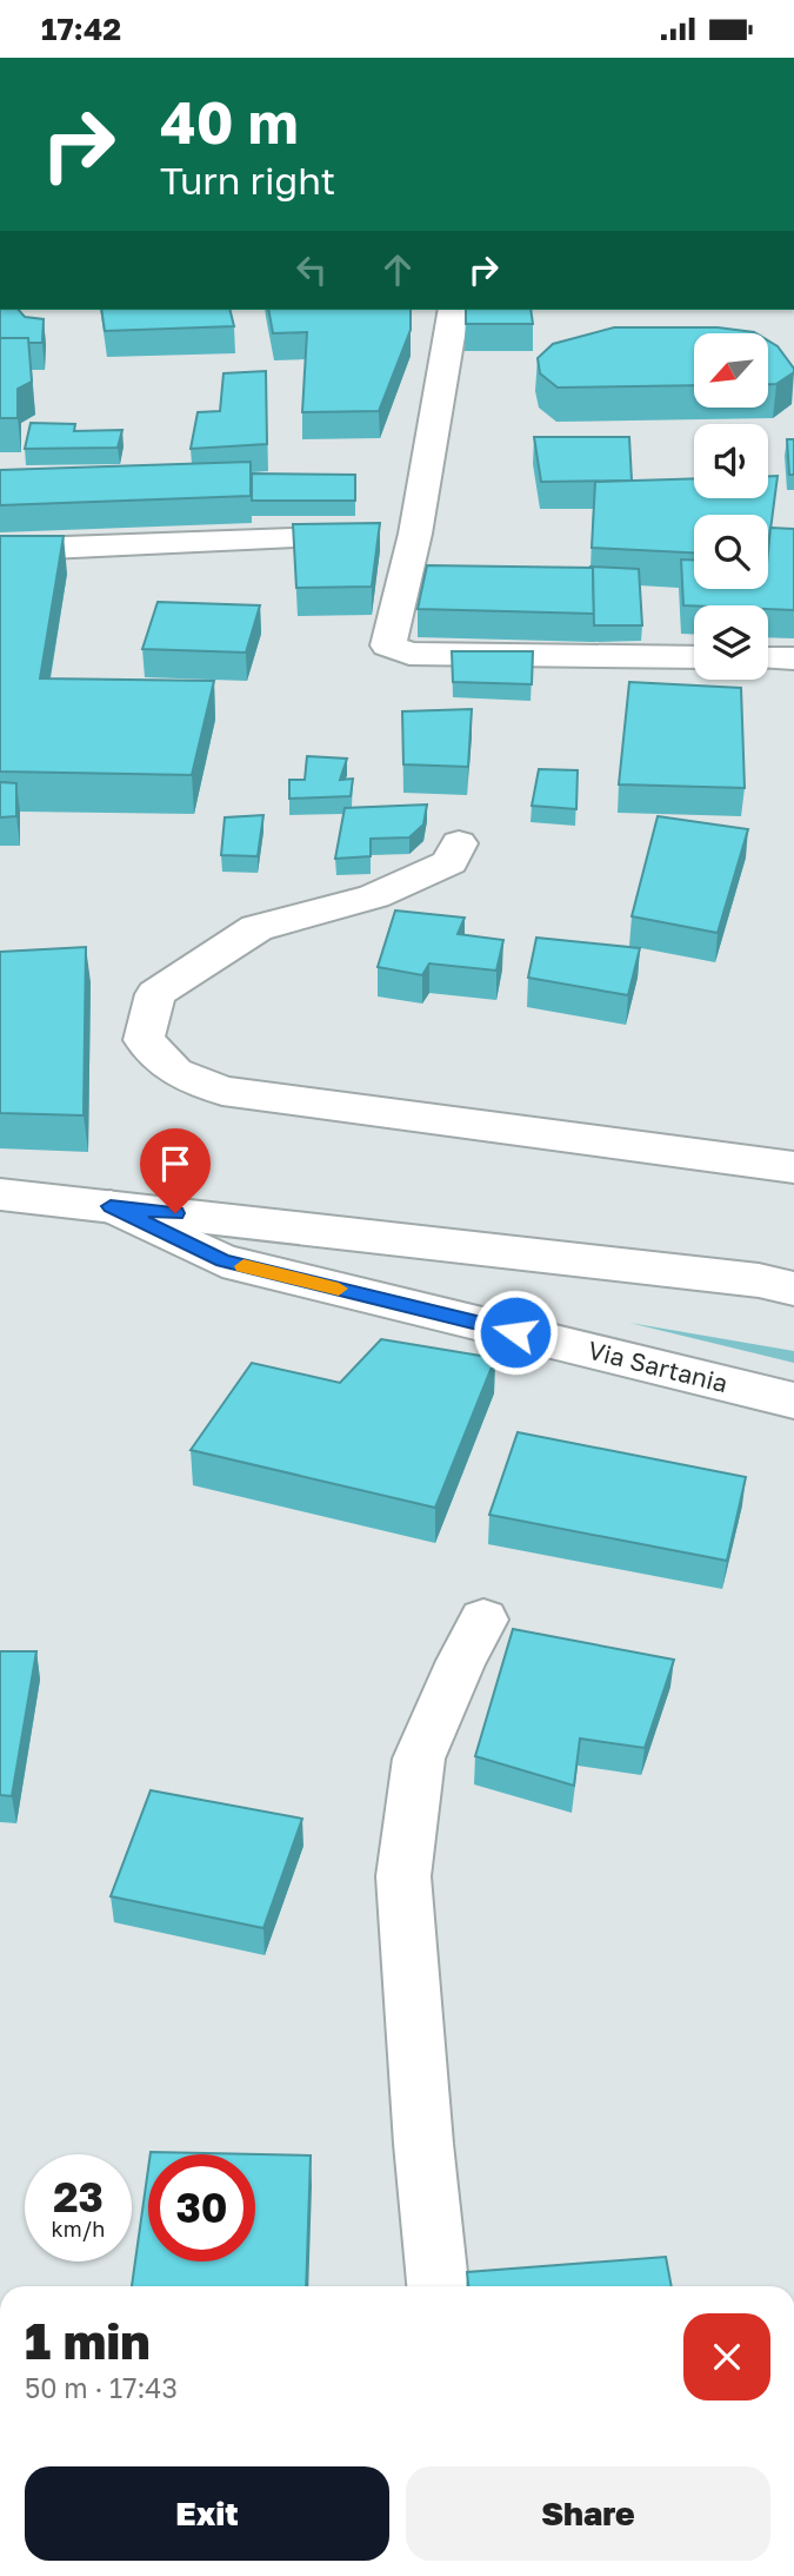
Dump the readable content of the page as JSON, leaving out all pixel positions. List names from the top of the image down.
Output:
{
  "streets": {
    "street": ["Via Sartania"]
  },
  "north": "bottom left",
  "page": {
    "status": "17:42",
    "turn": ["40 m", "Turn right"],
    "speed": "23 km/h",
    "limit": "30",
    "heading": ["1 min", "50 m · 17:43"],
    "buttons": ["Exit", "Share"]
  }
}
